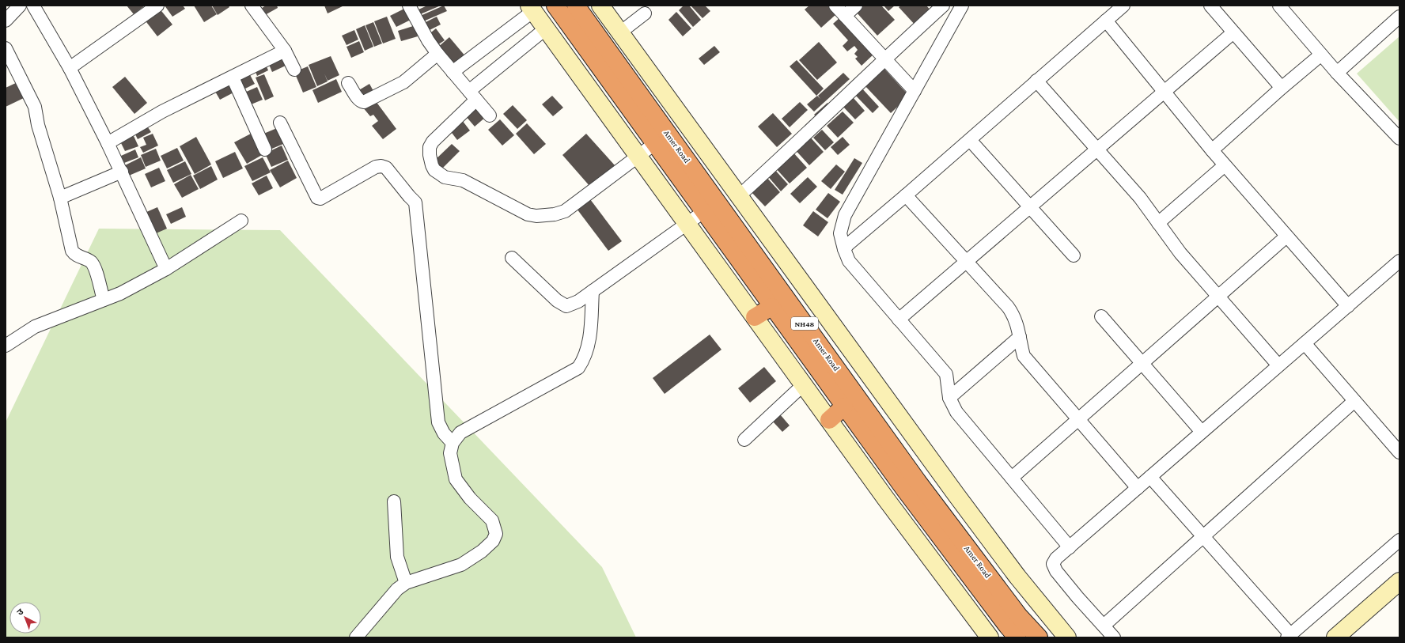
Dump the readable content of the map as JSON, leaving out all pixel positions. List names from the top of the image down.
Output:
{
  "streets": {
    "highway": ["Amer Road", "NH48"]
  },
  "north": "top left"
}
